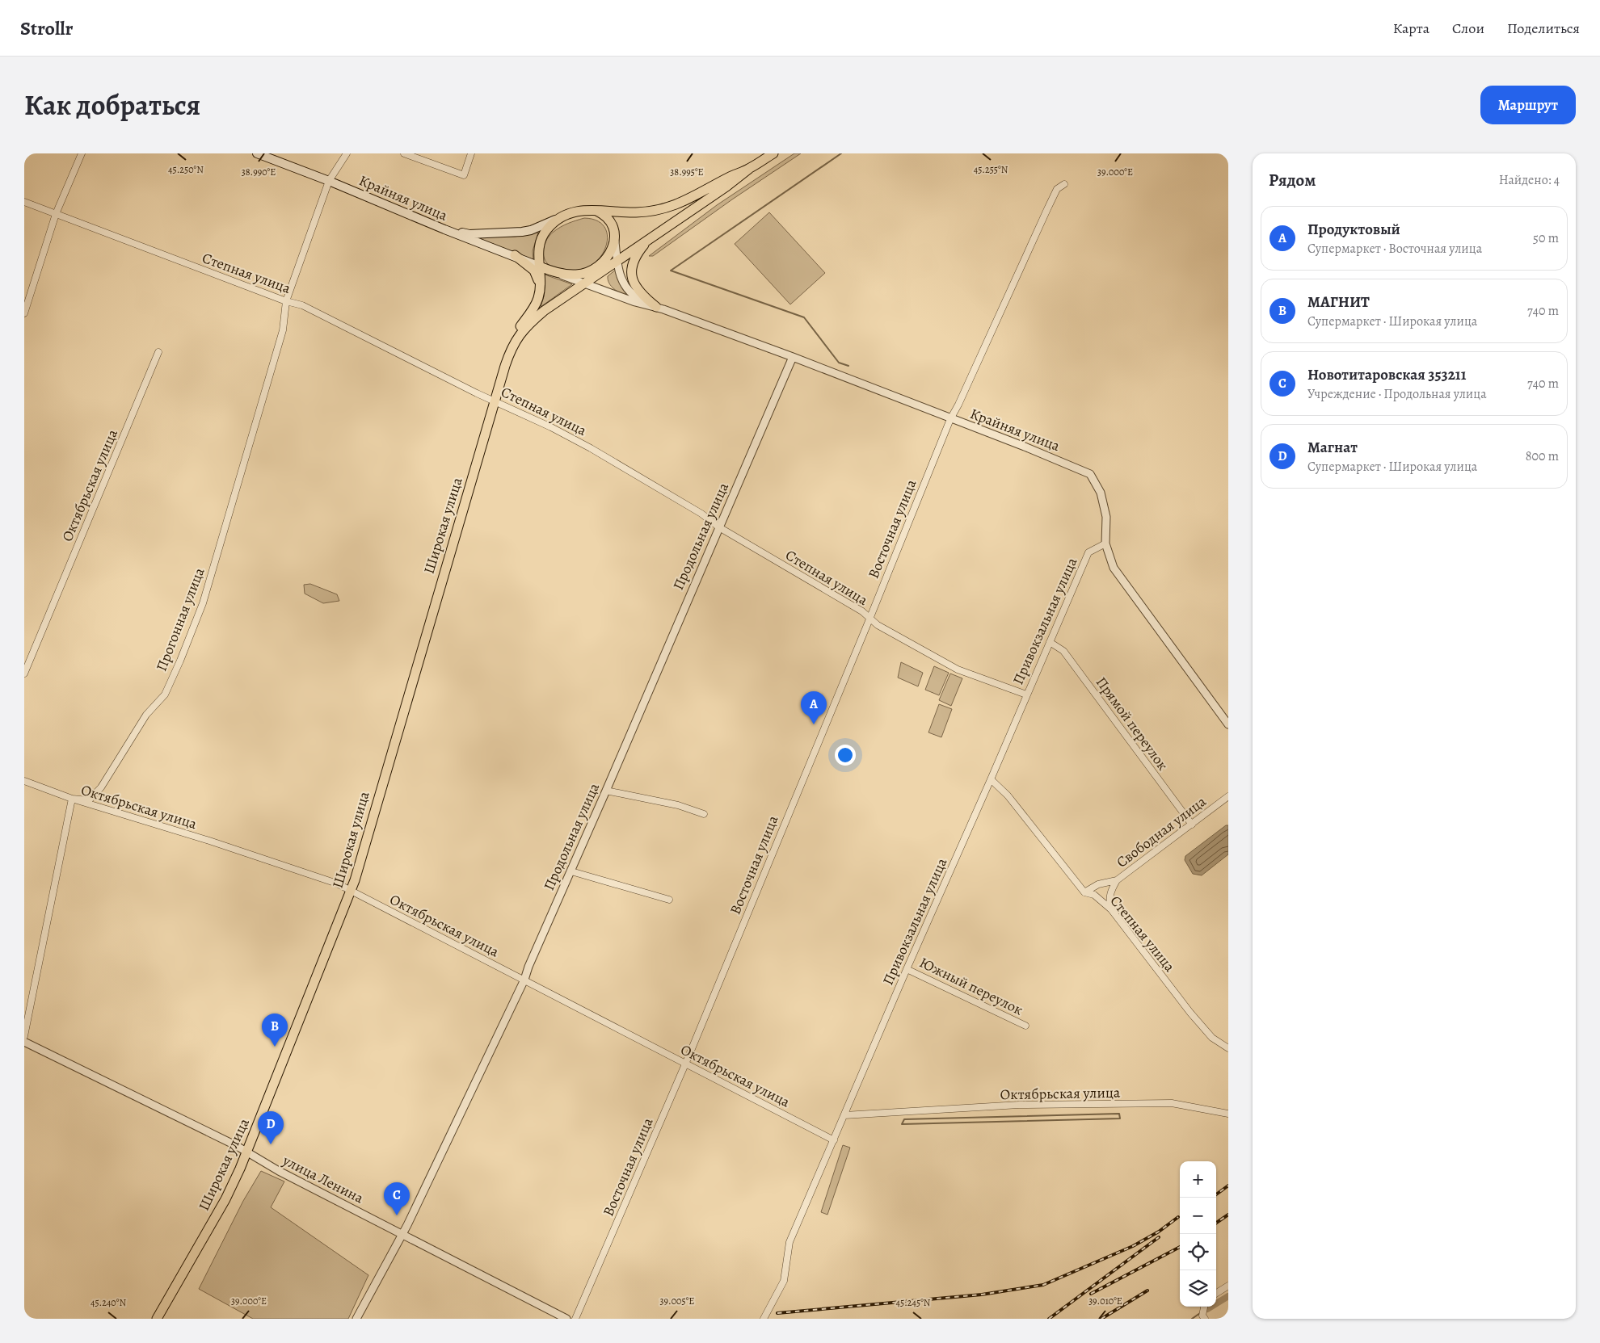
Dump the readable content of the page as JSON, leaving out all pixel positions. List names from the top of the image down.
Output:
{
  "streets": {
    "main road": ["Крайняя улица", "Широкая улица"],
    "street": [
      "Степная улица",
      "Октябрьская улица",
      "Восточная улица",
      "Продольная улица",
      "Прогонная улица",
      "Привокзальная улица",
      "Прямой переулок",
      "Свободная улица",
      "Южный переулок",
      "улица Ленина"
    ]
  },
  "crossings": [
    ["Крайняя улица", "Восточная улица"],
    ["Крайняя улица", "Продольная улица"],
    ["Крайняя улица", "Прогонная улица"],
    ["Крайняя улица", "Привокзальная улица"],
    ["Степная улица", "Широкая улица"],
    ["Степная улица", "Восточная улица"],
    ["Степная улица", "Продольная улица"],
    ["Степная улица", "Прогонная улица"],
    ["Степная улица", "Привокзальная улица"],
    ["Степная улица", "Свободная улица"],
    ["Октябрьская улица", "Широкая улица"],
    ["Октябрьская улица", "Восточная улица"],
    ["Октябрьская улица", "Продольная улица"],
    ["Октябрьская улица", "Прогонная улица"],
    ["Октябрьская улица", "Привокзальная улица"],
    ["Широкая улица", "улица Ленина"],
    ["Продольная улица", "улица Ленина"],
    ["Привокзальная улица", "Прямой переулок"],
    ["Привокзальная улица", "Южный переулок"],
    ["Прямой переулок", "Свободная улица"]
  ],
  "page": {
    "header": "Strollr",
    "nav": ["Карта", "Слои", "Поделиться"],
    "title": "Как добраться",
    "buttons": "Маршрут",
    "heading": ["Рядом", "Найдено: 4"],
    "list": [
      {
        "mark": "A",
        "name": "Продуктовый",
        "note": "Супермаркет · Восточная улица",
        "value": "50 m"
      },
      {
        "mark": "B",
        "name": "МАГНИТ",
        "note": "Супермаркет · Широкая улица",
        "value": "740 m"
      },
      {
        "mark": "C",
        "name": "Новотитаровская 353211",
        "note": "Учреждение · Продольная улица",
        "value": "740 m"
      },
      {
        "mark": "D",
        "name": "Магнат",
        "note": "Супермаркет · Широкая улица",
        "value": "800 m"
      }
    ],
    "pins": [
      "A",
      "B",
      "D",
      "C"
    ],
    "map_buttons": ["+", "−"]
  },
  "coordinates": [
    "45.250°N",
    "45.255°N",
    "38.990°E",
    "38.995°E",
    "39.000°E",
    "39.005°E",
    "39.010°E",
    "45.240°N",
    "45.245°N"
  ]
}
